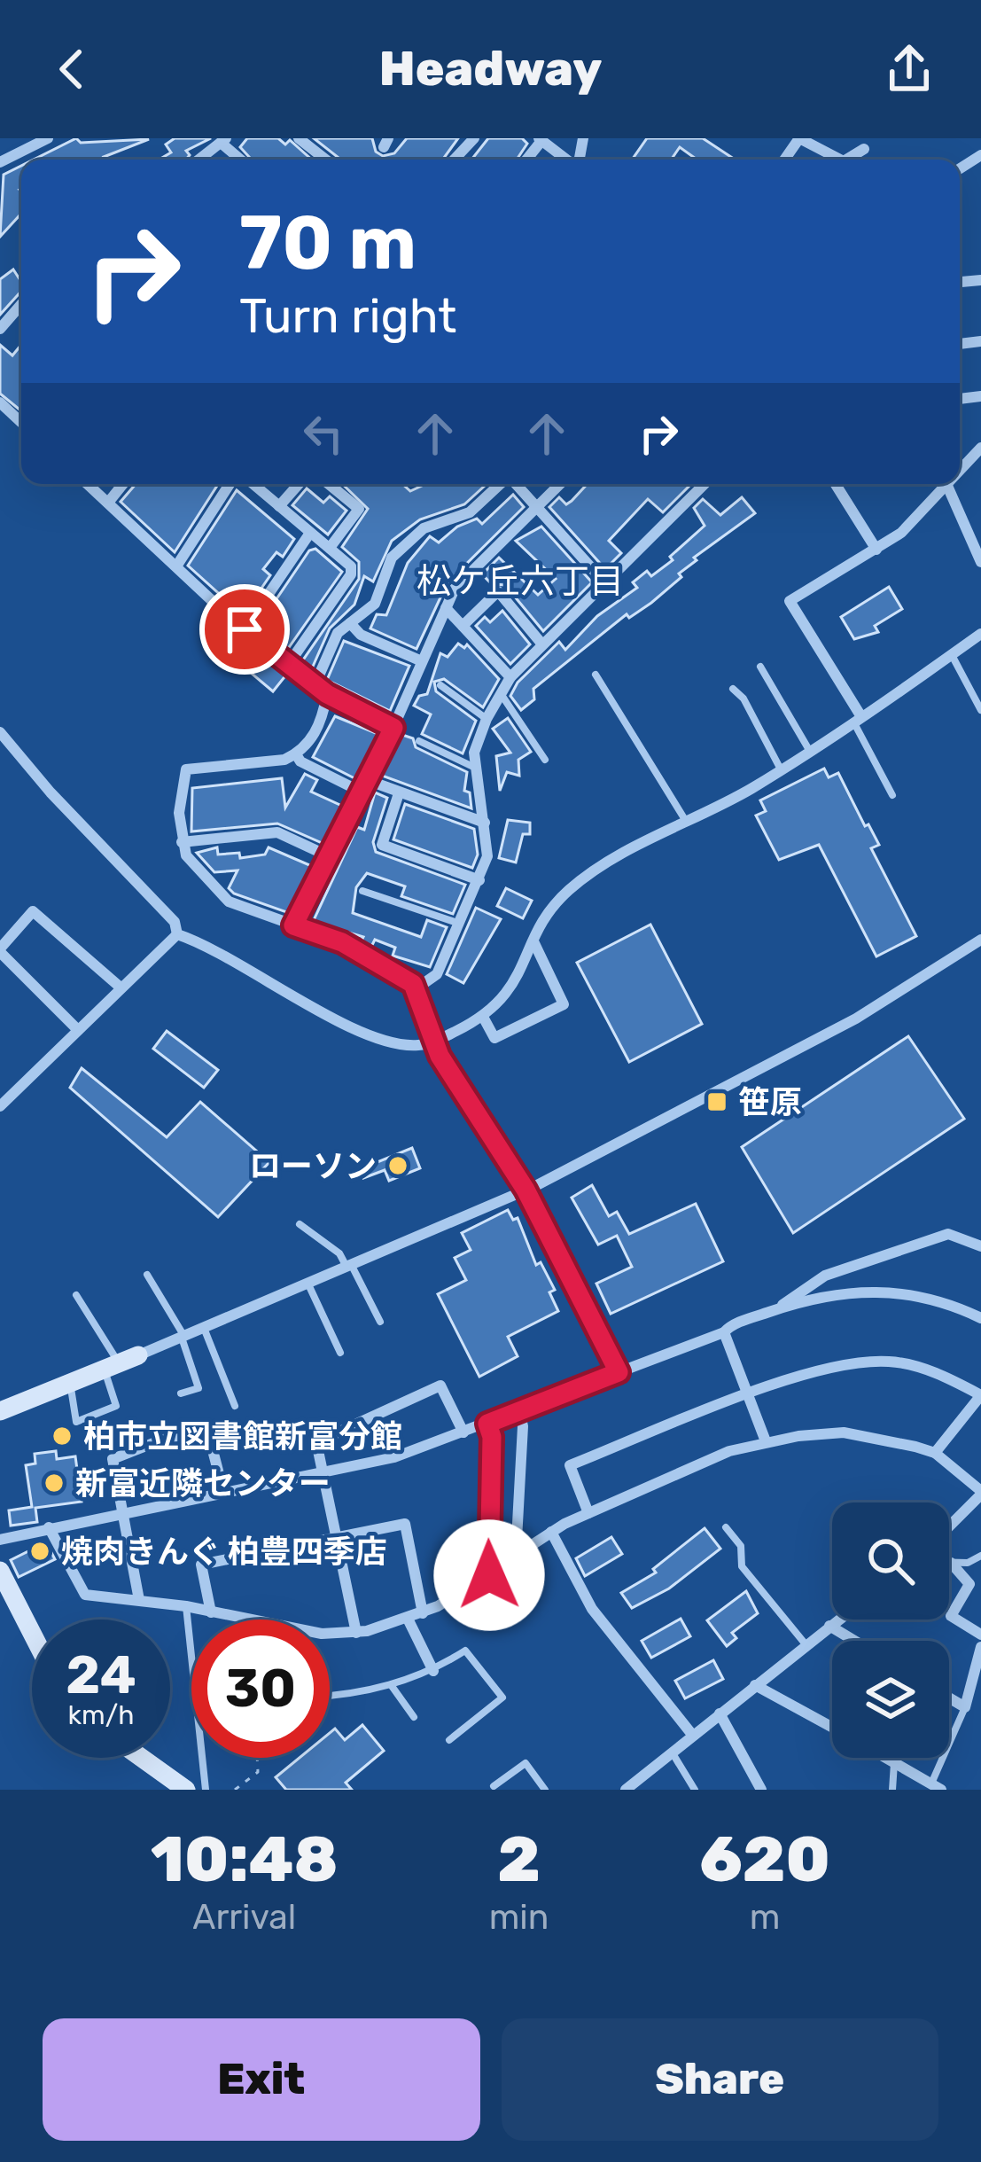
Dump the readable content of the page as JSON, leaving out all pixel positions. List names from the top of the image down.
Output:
{
  "districts": ["松ケ丘六丁目"],
  "places": {
    "transit": ["笹原"],
    "other": [
      "ローソン",
      "柏市立図書館新富分館",
      "新富近隣センター",
      "焼肉きんぐ 柏豊四季店"
    ]
  },
  "page": {
    "header": "Headway",
    "turn": ["70 m", "Turn right"],
    "speed": "24 km/h",
    "limit": "30",
    "eta": [
      "10:48",
      "Arrival",
      "2",
      "min",
      "620",
      "m"
    ],
    "buttons": ["Exit", "Share"]
  }
}
